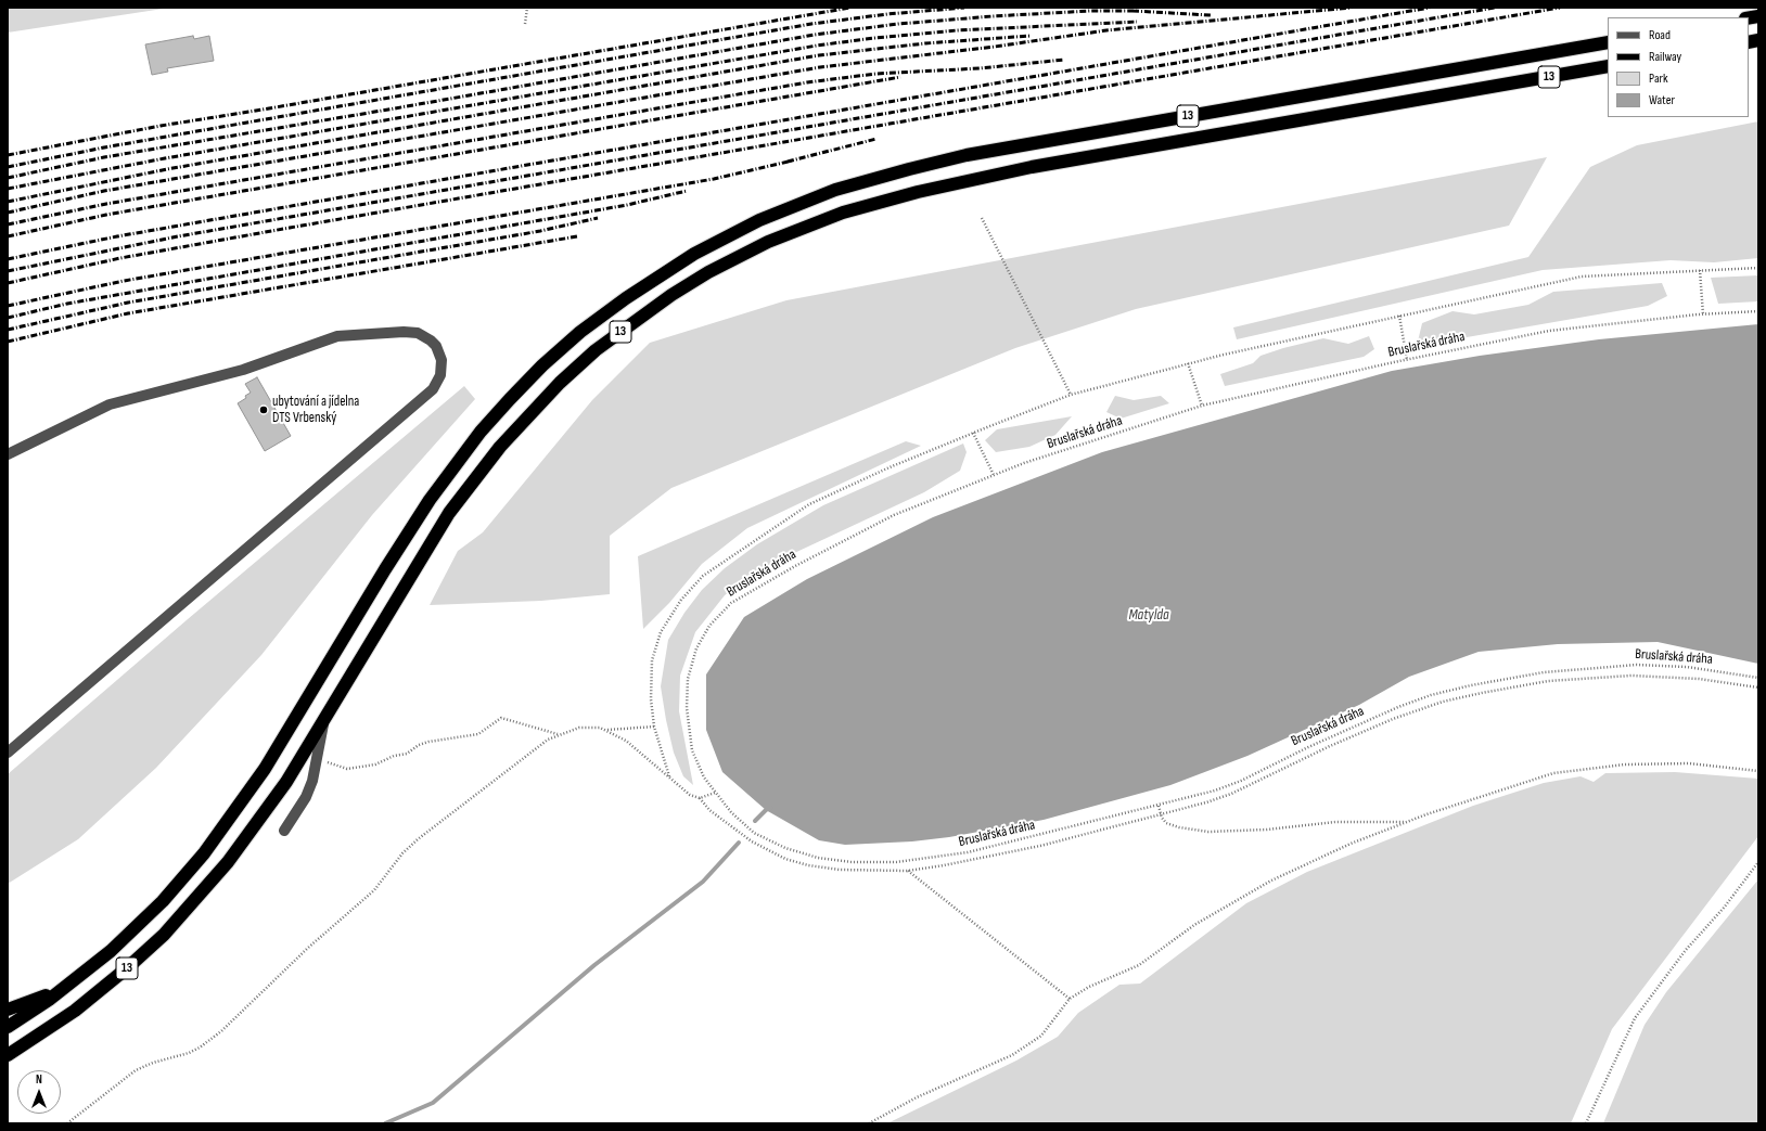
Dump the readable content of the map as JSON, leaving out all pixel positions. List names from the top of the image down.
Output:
{
  "streets": {
    "highway": ["13"],
    "path": ["Bruslařská dráha"]
  },
  "water": ["Matylda"],
  "places": ["ubytování a jídelna DTS Vrbenský"],
  "legend": [
    "Road",
    "Railway",
    "Park",
    "Water"
  ],
  "north": "top"
}
